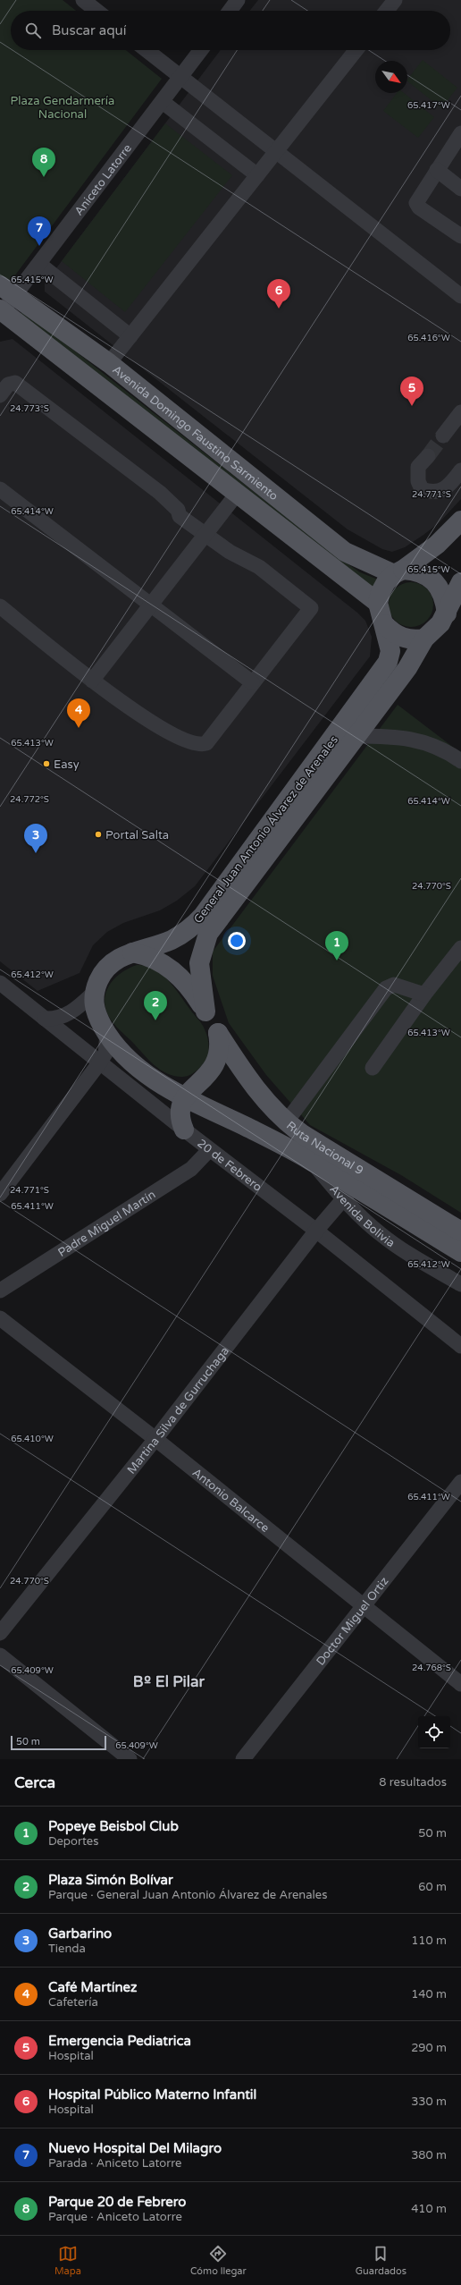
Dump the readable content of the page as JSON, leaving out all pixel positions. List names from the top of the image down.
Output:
{
  "streets": {
    "main road": ["Avenida Domingo Faustino Sarmiento", "General Juan Antonio Álvarez de Arenales", "Ruta Nacional 9"],
    "street": [
      "Aniceto Latorre",
      "20 de Febrero",
      "Avenida Bolivia",
      "Padre Miguel Martín",
      "Martina Silva de Gurruchaga",
      "Antonio Balcarce",
      "Doctor Miguel Ortiz"
    ]
  },
  "crossings": [
    ["Aniceto Latorre", "Avenida Domingo Faustino Sarmiento"],
    ["Avenida Domingo Faustino Sarmiento", "General Juan Antonio Álvarez de Arenales"],
    ["General Juan Antonio Álvarez de Arenales", "Ruta Nacional 9"],
    ["General Juan Antonio Álvarez de Arenales", "20 de Febrero"],
    ["Ruta Nacional 9", "Avenida Bolivia"],
    ["Ruta Nacional 9", "Martina Silva de Gurruchaga"],
    ["20 de Febrero", "Padre Miguel Martín"],
    ["20 de Febrero", "Martina Silva de Gurruchaga"],
    ["Avenida Bolivia", "Martina Silva de Gurruchaga"],
    ["Martina Silva de Gurruchaga", "Antonio Balcarce"],
    ["Antonio Balcarce", "Doctor Miguel Ortiz"]
  ],
  "districts": ["Bº El Pilar"],
  "parks": ["Plaza Gendarmería Nacional"],
  "places": ["Easy", "Portal Salta"],
  "scale_bar": "50 m",
  "north": "bottom right",
  "page": {
    "search": "Buscar aquí",
    "pins": [
      "8",
      "7",
      "6",
      "5",
      "4",
      "3",
      "1",
      "2"
    ],
    "scale": "50 m",
    "heading": ["Cerca", "8 resultados"],
    "list": [
      {
        "mark": "1",
        "name": "Popeye Beisbol Club",
        "note": "Deportes",
        "value": "50 m"
      },
      {
        "mark": "2",
        "name": "Plaza Simón Bolívar",
        "note": "Parque · General Juan Antonio Álvarez de Arenales",
        "value": "60 m"
      },
      {
        "mark": "3",
        "name": "Garbarino",
        "note": "Tienda",
        "value": "110 m"
      },
      {
        "mark": "4",
        "name": "Café Martínez",
        "note": "Cafetería",
        "value": "140 m"
      },
      {
        "mark": "5",
        "name": "Emergencia Pediatrica",
        "note": "Hospital",
        "value": "290 m"
      },
      {
        "mark": "6",
        "name": "Hospital Público Materno Infantil",
        "note": "Hospital",
        "value": "330 m"
      },
      {
        "mark": "7",
        "name": "Nuevo Hospital Del Milagro",
        "note": "Parada · Aniceto Latorre",
        "value": "380 m"
      },
      {
        "mark": "8",
        "name": "Parque 20 de Febrero",
        "note": "Parque · Aniceto Latorre",
        "value": "410 m"
      }
    ],
    "nav": ["Mapa", "Cómo llegar", "Guardados"]
  },
  "coordinates": [
    "65.417°W",
    "65.415°W",
    "65.416°W",
    "24.773°S",
    "24.771°S",
    "65.414°W",
    "65.413°W",
    "24.772°S",
    "24.770°S",
    "65.412°W",
    "65.411°W",
    "65.410°W",
    "24.768°S",
    "65.409°W"
  ]
}
